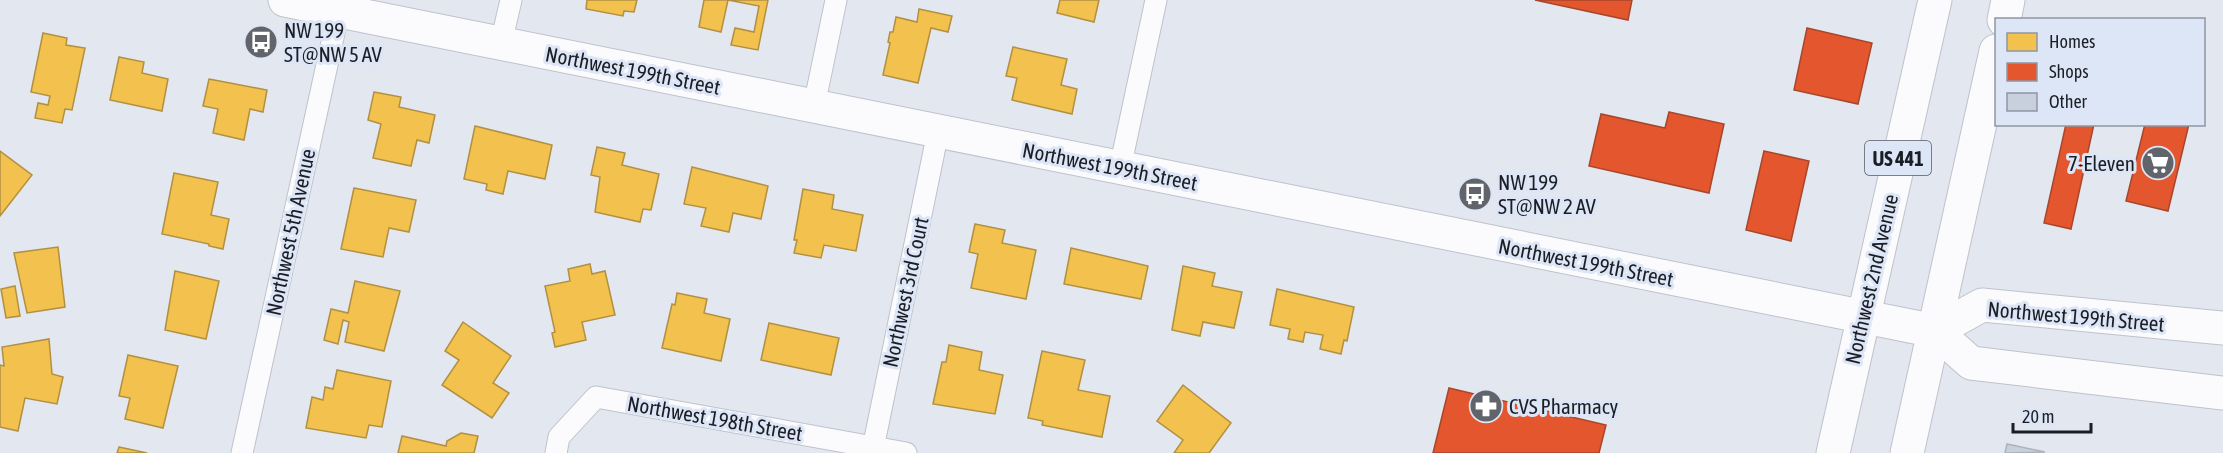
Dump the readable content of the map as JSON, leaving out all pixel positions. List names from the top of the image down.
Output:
{
  "streets": {
    "main road": ["Northwest 199th Street", "US 441", "Northwest 2nd Avenue"],
    "street": ["Northwest 5th Avenue", "Northwest 3rd Court", "Northwest 198th Street"]
  },
  "crossings": [
    ["Northwest 199th Street", "Northwest 5th Avenue"],
    ["Northwest 199th Street", "Northwest 2nd Avenue"],
    ["Northwest 199th Street", "Northwest 3rd Court"],
    ["Northwest 3rd Court", "Northwest 198th Street"]
  ],
  "places": {
    "bus stop": ["NW 199 ST@NW 5 AV", "NW 199 ST@NW 2 AV"],
    "supermarket": ["7-Eleven"],
    "pharmacy": ["CVS Pharmacy"]
  },
  "legend": ["Homes", "Shops", "Other"],
  "scale_bar": "20 m"
}
